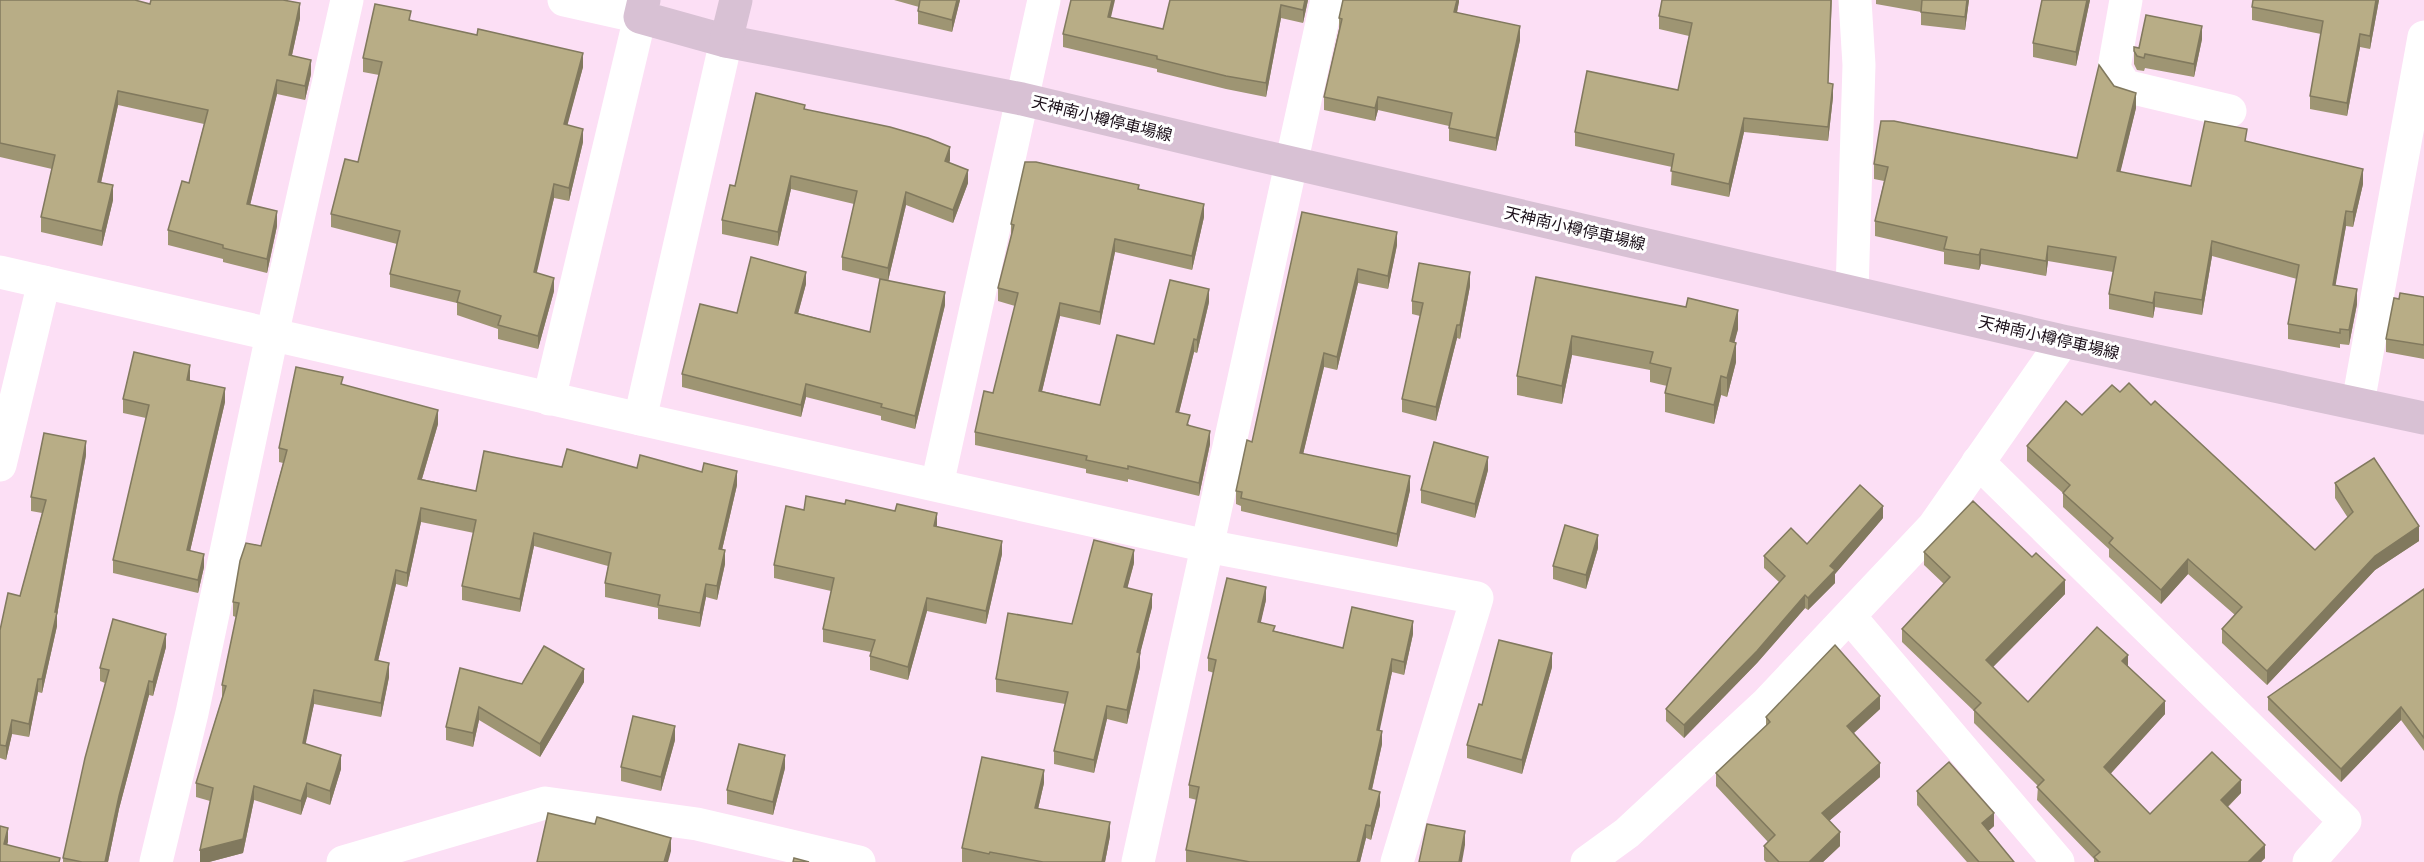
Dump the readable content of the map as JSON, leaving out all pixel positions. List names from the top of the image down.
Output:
{
  "streets": {
    "main road": ["天神南小樽停車場線"]
  }
}
